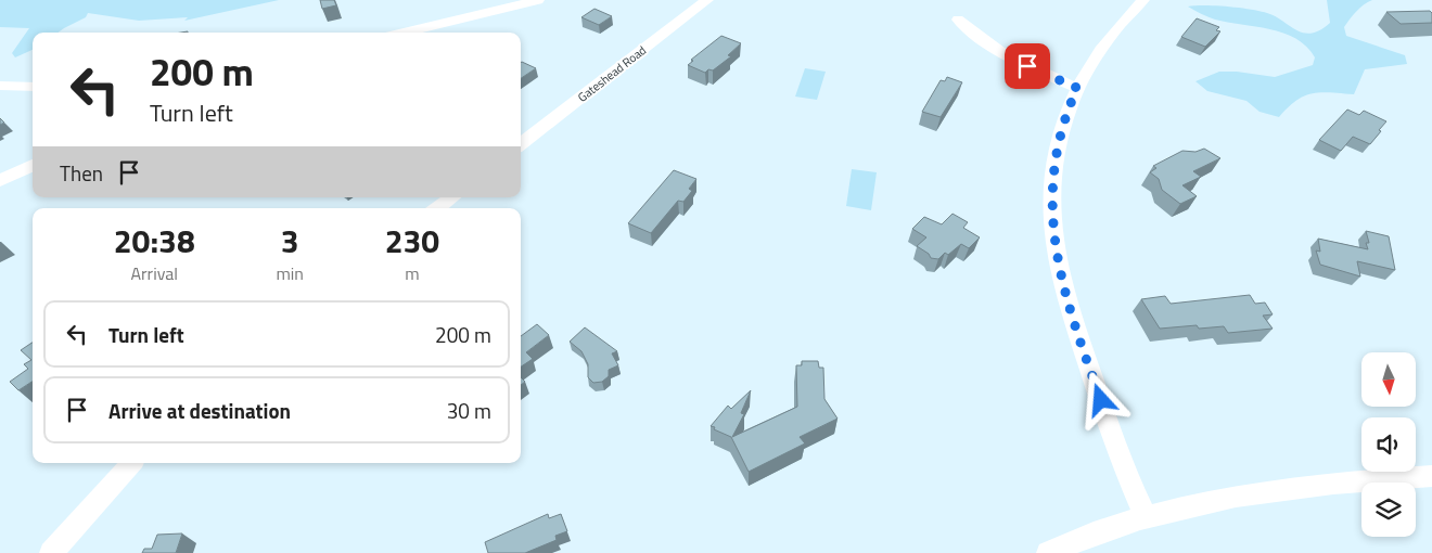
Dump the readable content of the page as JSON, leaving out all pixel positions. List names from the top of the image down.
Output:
{
  "streets": {
    "street": ["Gateshead Road"]
  },
  "north": "bottom",
  "page": {
    "turn": ["200 m", "Turn left"],
    "then": "Then",
    "eta": [
      "20:38",
      "Arrival",
      "3",
      "min",
      "230",
      "m"
    ],
    "list": [
      {
        "name": "Turn left",
        "value": "200 m"
      },
      {
        "name": "Arrive at destination",
        "value": "30 m"
      }
    ]
  }
}
